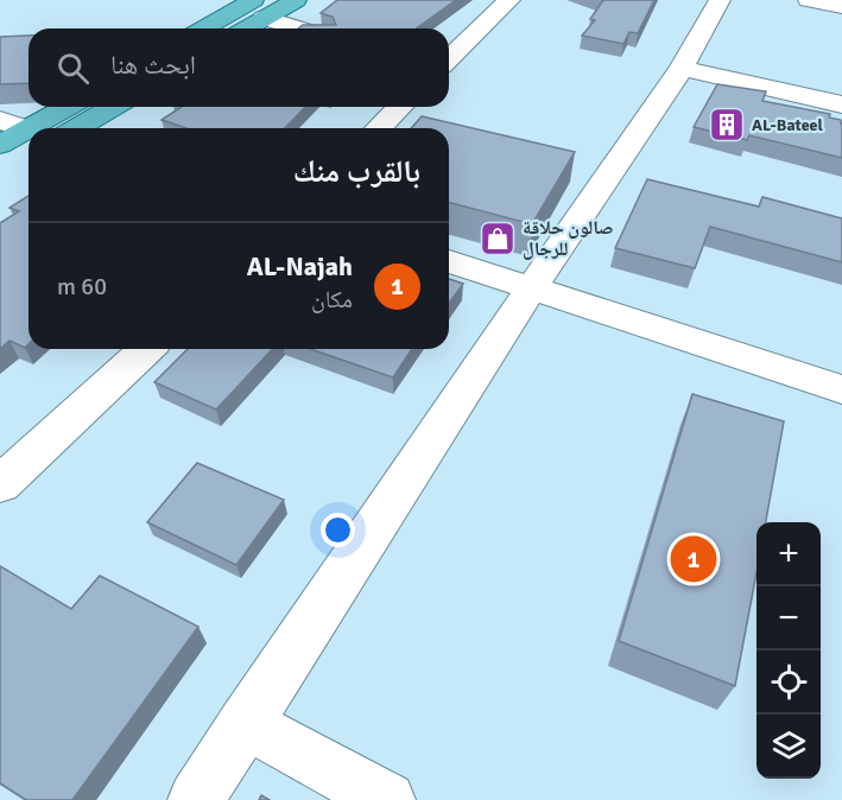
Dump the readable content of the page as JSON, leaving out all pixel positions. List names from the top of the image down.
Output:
{
  "places": {
    "building": ["AL-Bateel"],
    "shop": ["صالون حلاقة للرجال"]
  },
  "page": {
    "search": "ابحث هنا",
    "heading": "بالقرب منك",
    "list": [
      {
        "mark": "1",
        "name": "AL-Najah",
        "note": "مكان",
        "value": "60 m"
      }
    ],
    "map_buttons": ["+", "−"],
    "pins": "1"
  }
}
